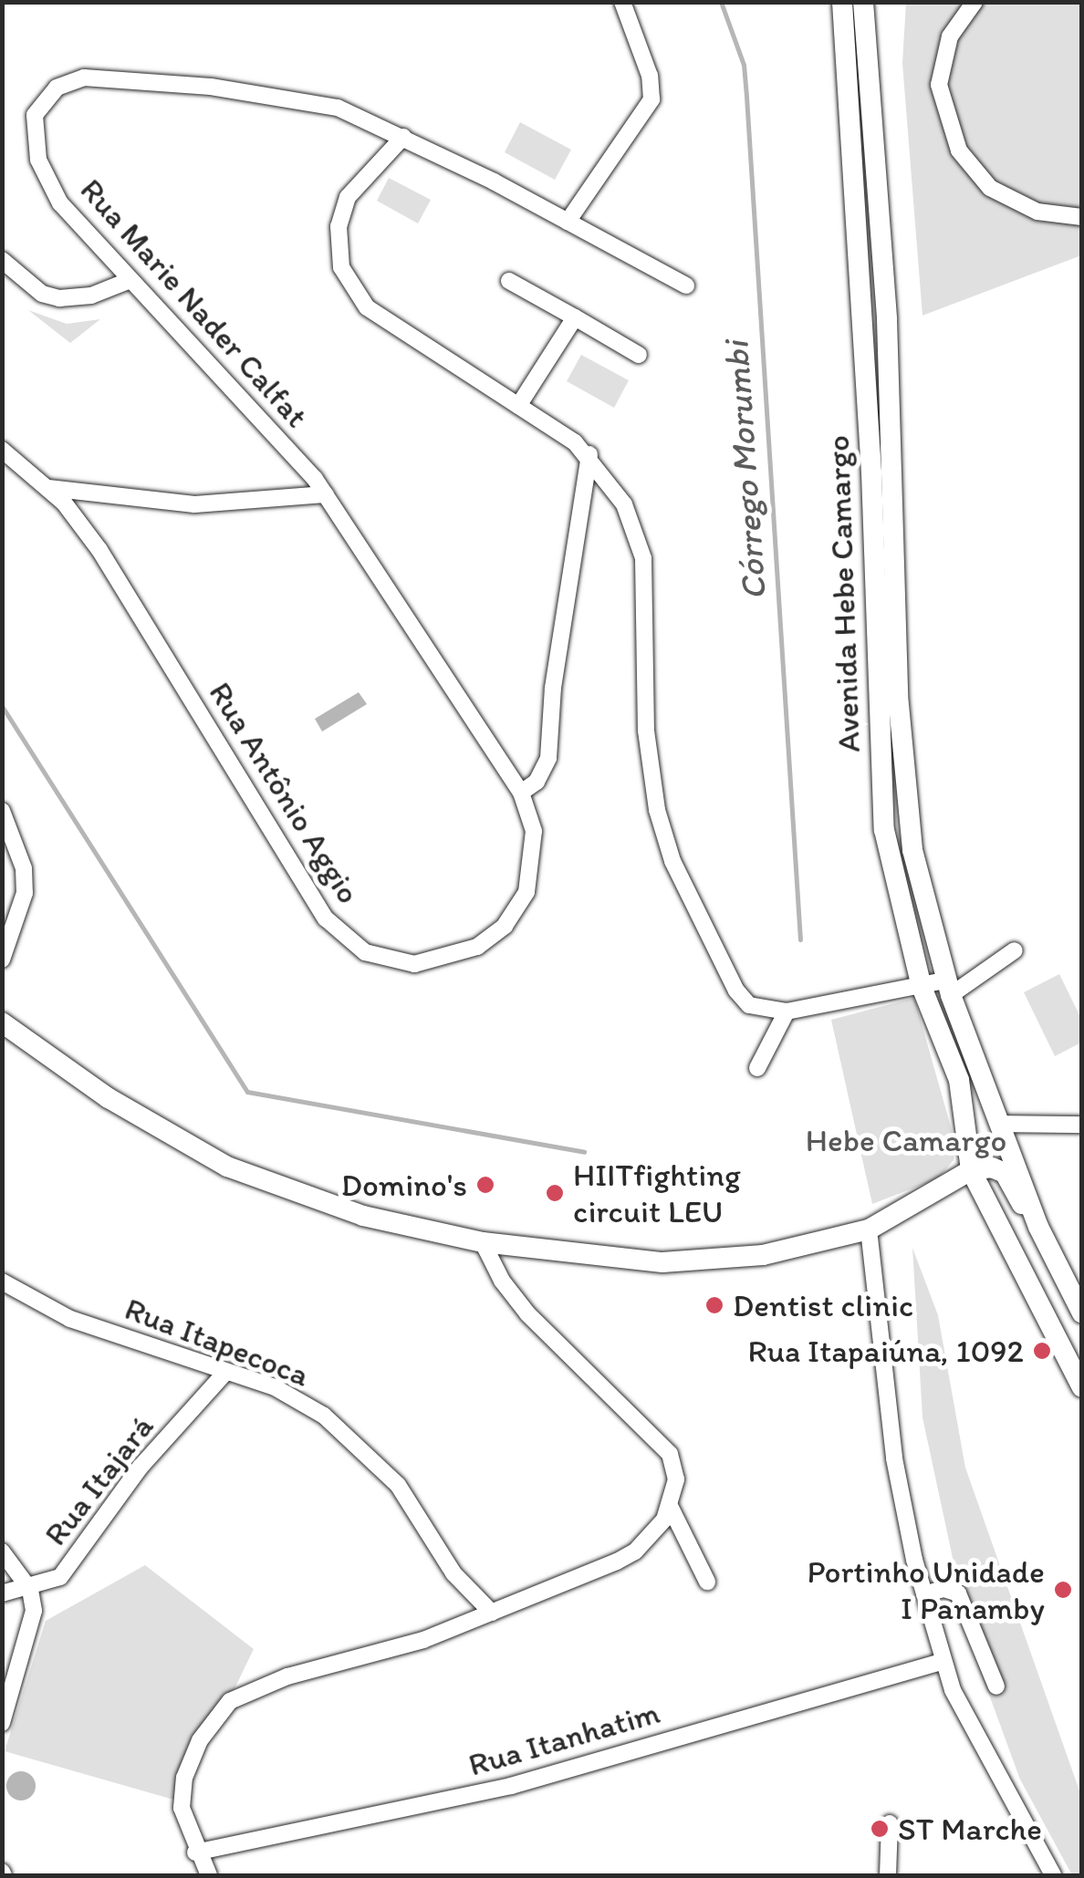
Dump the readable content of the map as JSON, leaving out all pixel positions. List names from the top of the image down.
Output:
{
  "streets": {
    "main road": ["Avenida Hebe Camargo"],
    "street": [
      "Rua Marie Nader Calfat",
      "Rua Antônio Aggio",
      "Rua Itapecoca",
      "Rua Itajará",
      "Rua Itanhatim"
    ]
  },
  "crossings": [
    ["Rua Marie Nader Calfat", "Rua Antônio Aggio"],
    ["Rua Itapecoca", "Rua Itajará"]
  ],
  "water": ["Córrego Morumbi"],
  "parks": ["Hebe Camargo"],
  "places": [
    "Domino's",
    "HIITfighting circuit LEU",
    "Dentist clinic",
    "Rua Itapaiúna, 1092",
    "Portinho Unidade I Panamby",
    "ST Marche"
  ]
}
